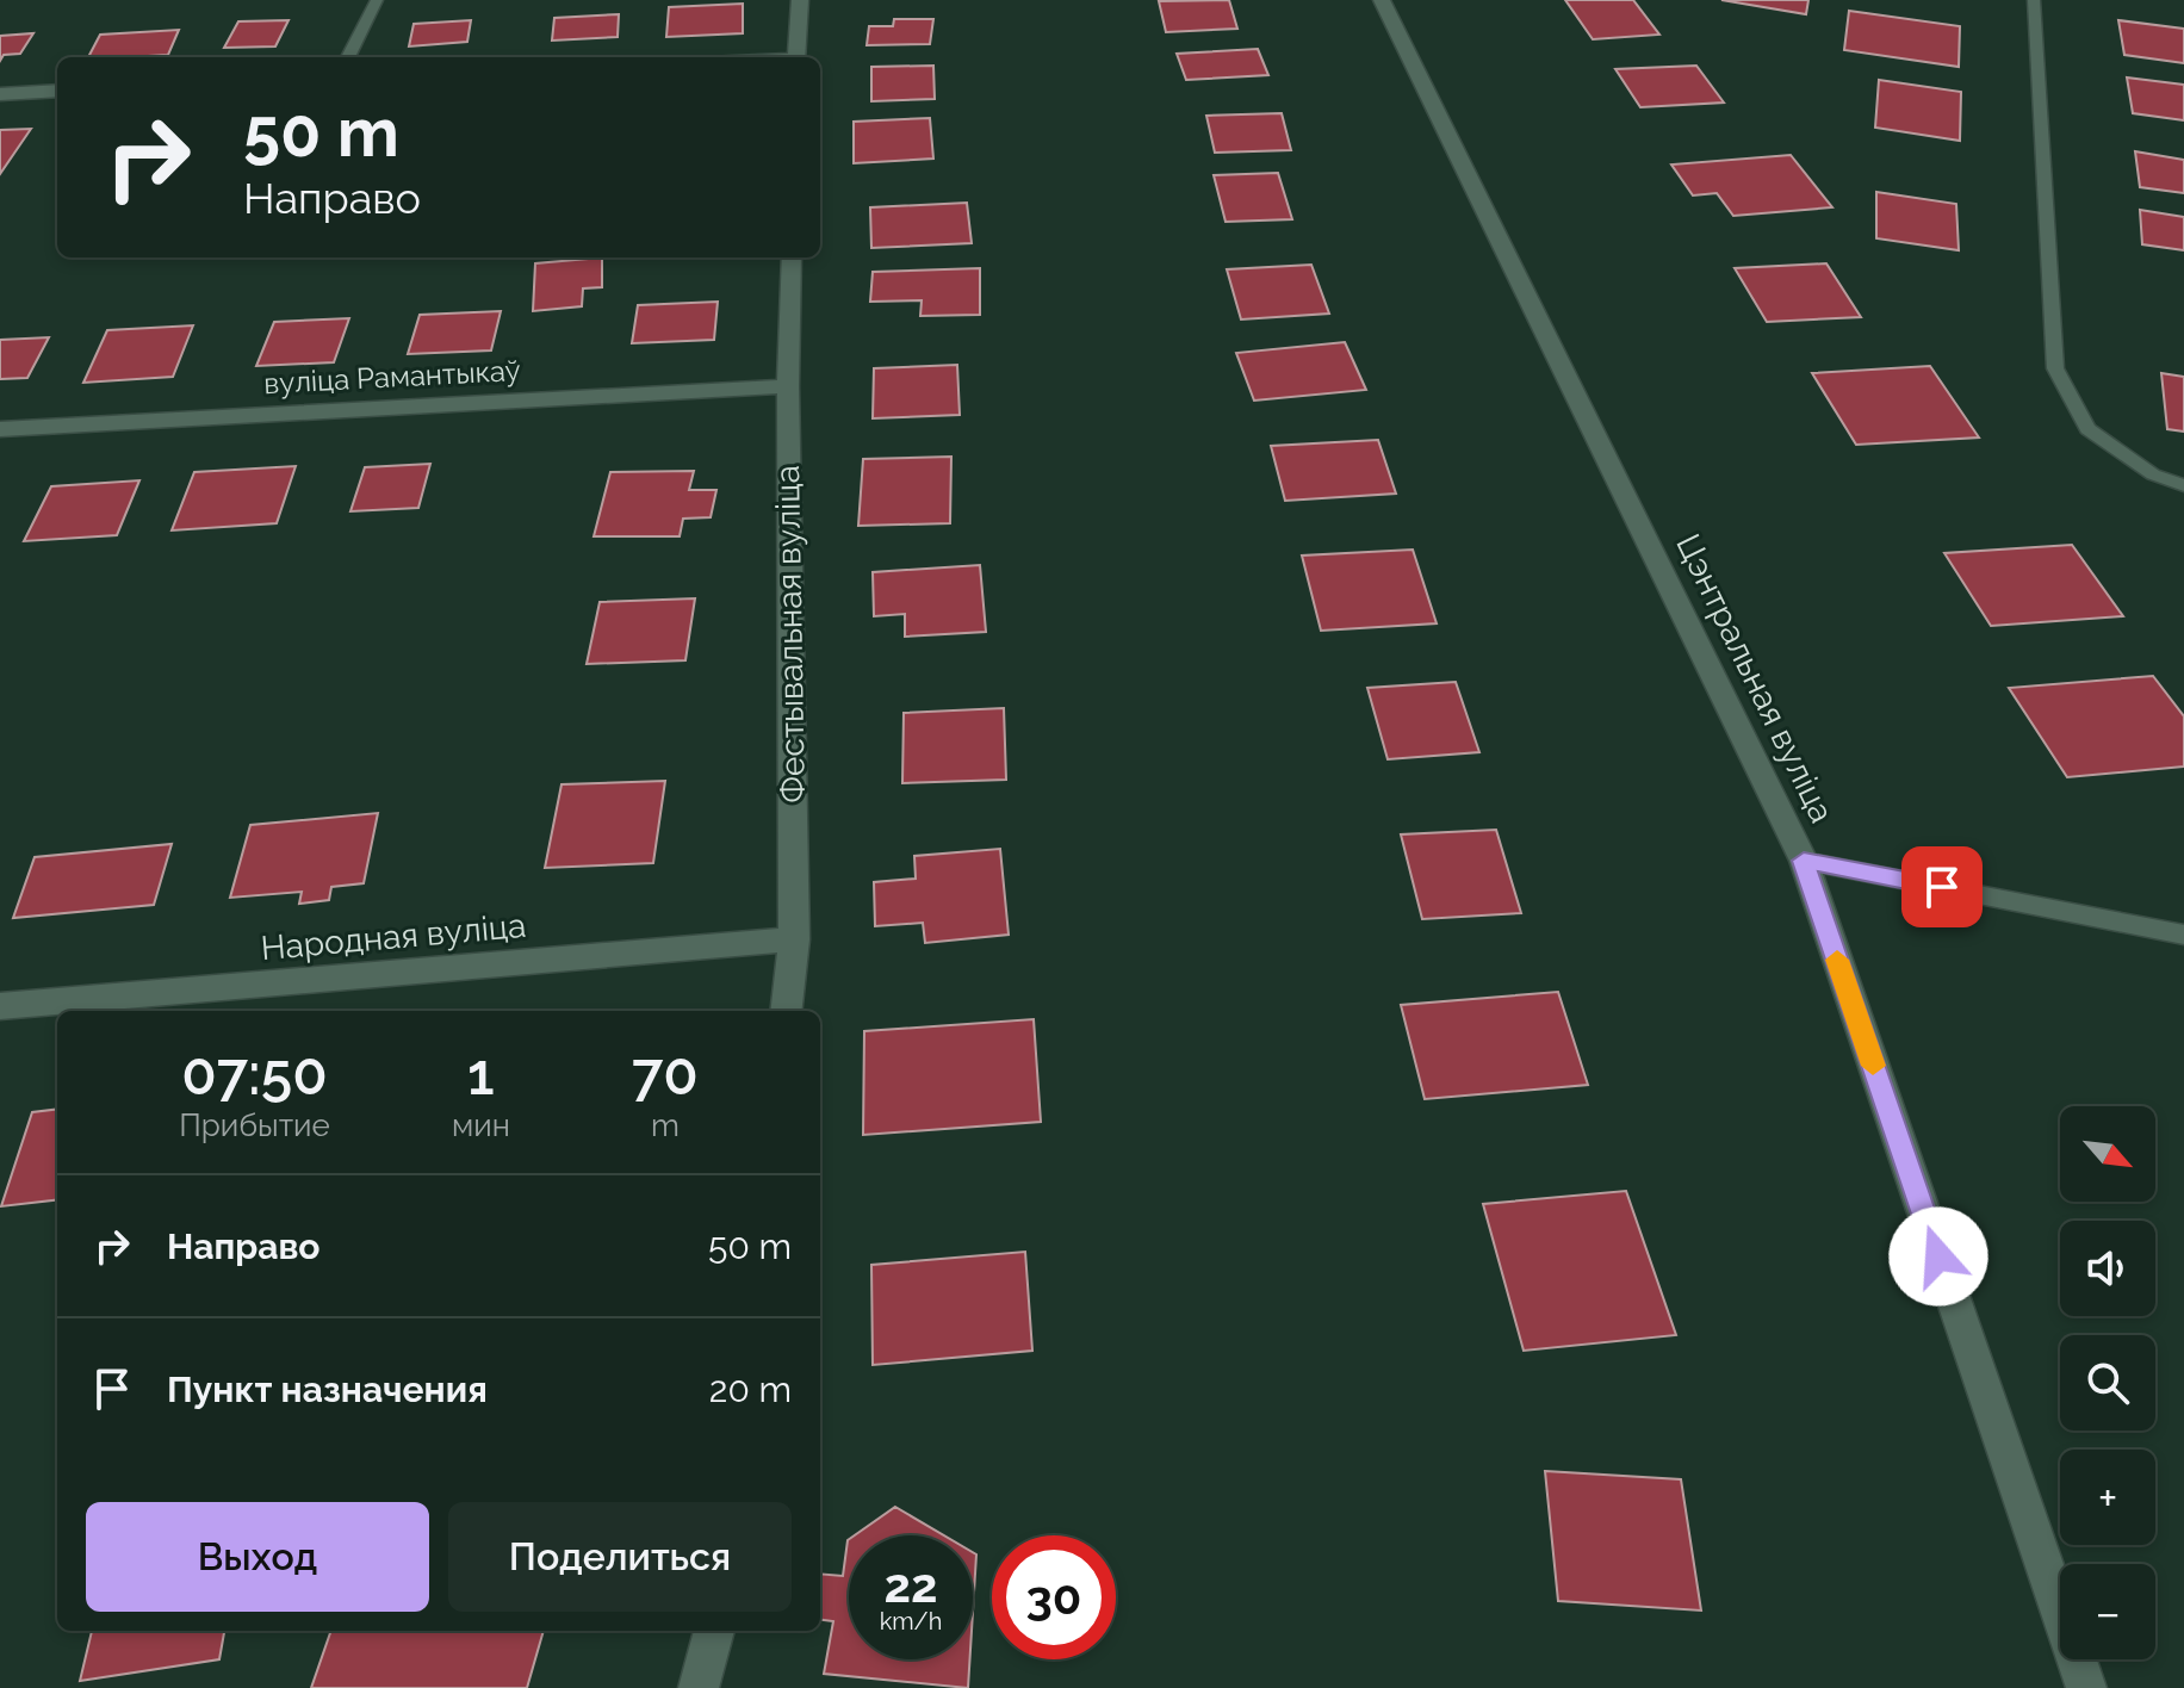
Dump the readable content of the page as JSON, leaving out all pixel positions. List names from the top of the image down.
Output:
{
  "streets": {
    "street": [
      "вуліца Рамантыкаў",
      "Фестывальная вуліца",
      "Цэнтральная вуліца",
      "Народная вуліца"
    ]
  },
  "crossings": [
    ["вуліца Рамантыкаў", "Фестывальная вуліца"],
    ["Фестывальная вуліца", "Народная вуліца"]
  ],
  "north": "bottom right",
  "page": {
    "turn": ["50 m", "Направо"],
    "eta": [
      "07:50",
      "Прибытие",
      "1",
      "мин",
      "70",
      "m"
    ],
    "map_buttons": ["+", "−"],
    "list": [
      {
        "name": "Направо",
        "value": "50 m"
      },
      {
        "name": "Пункт назначения",
        "value": "20 m"
      }
    ],
    "buttons": ["Выход", "Поделиться"],
    "speed": "22 km/h",
    "limit": "30"
  }
}
